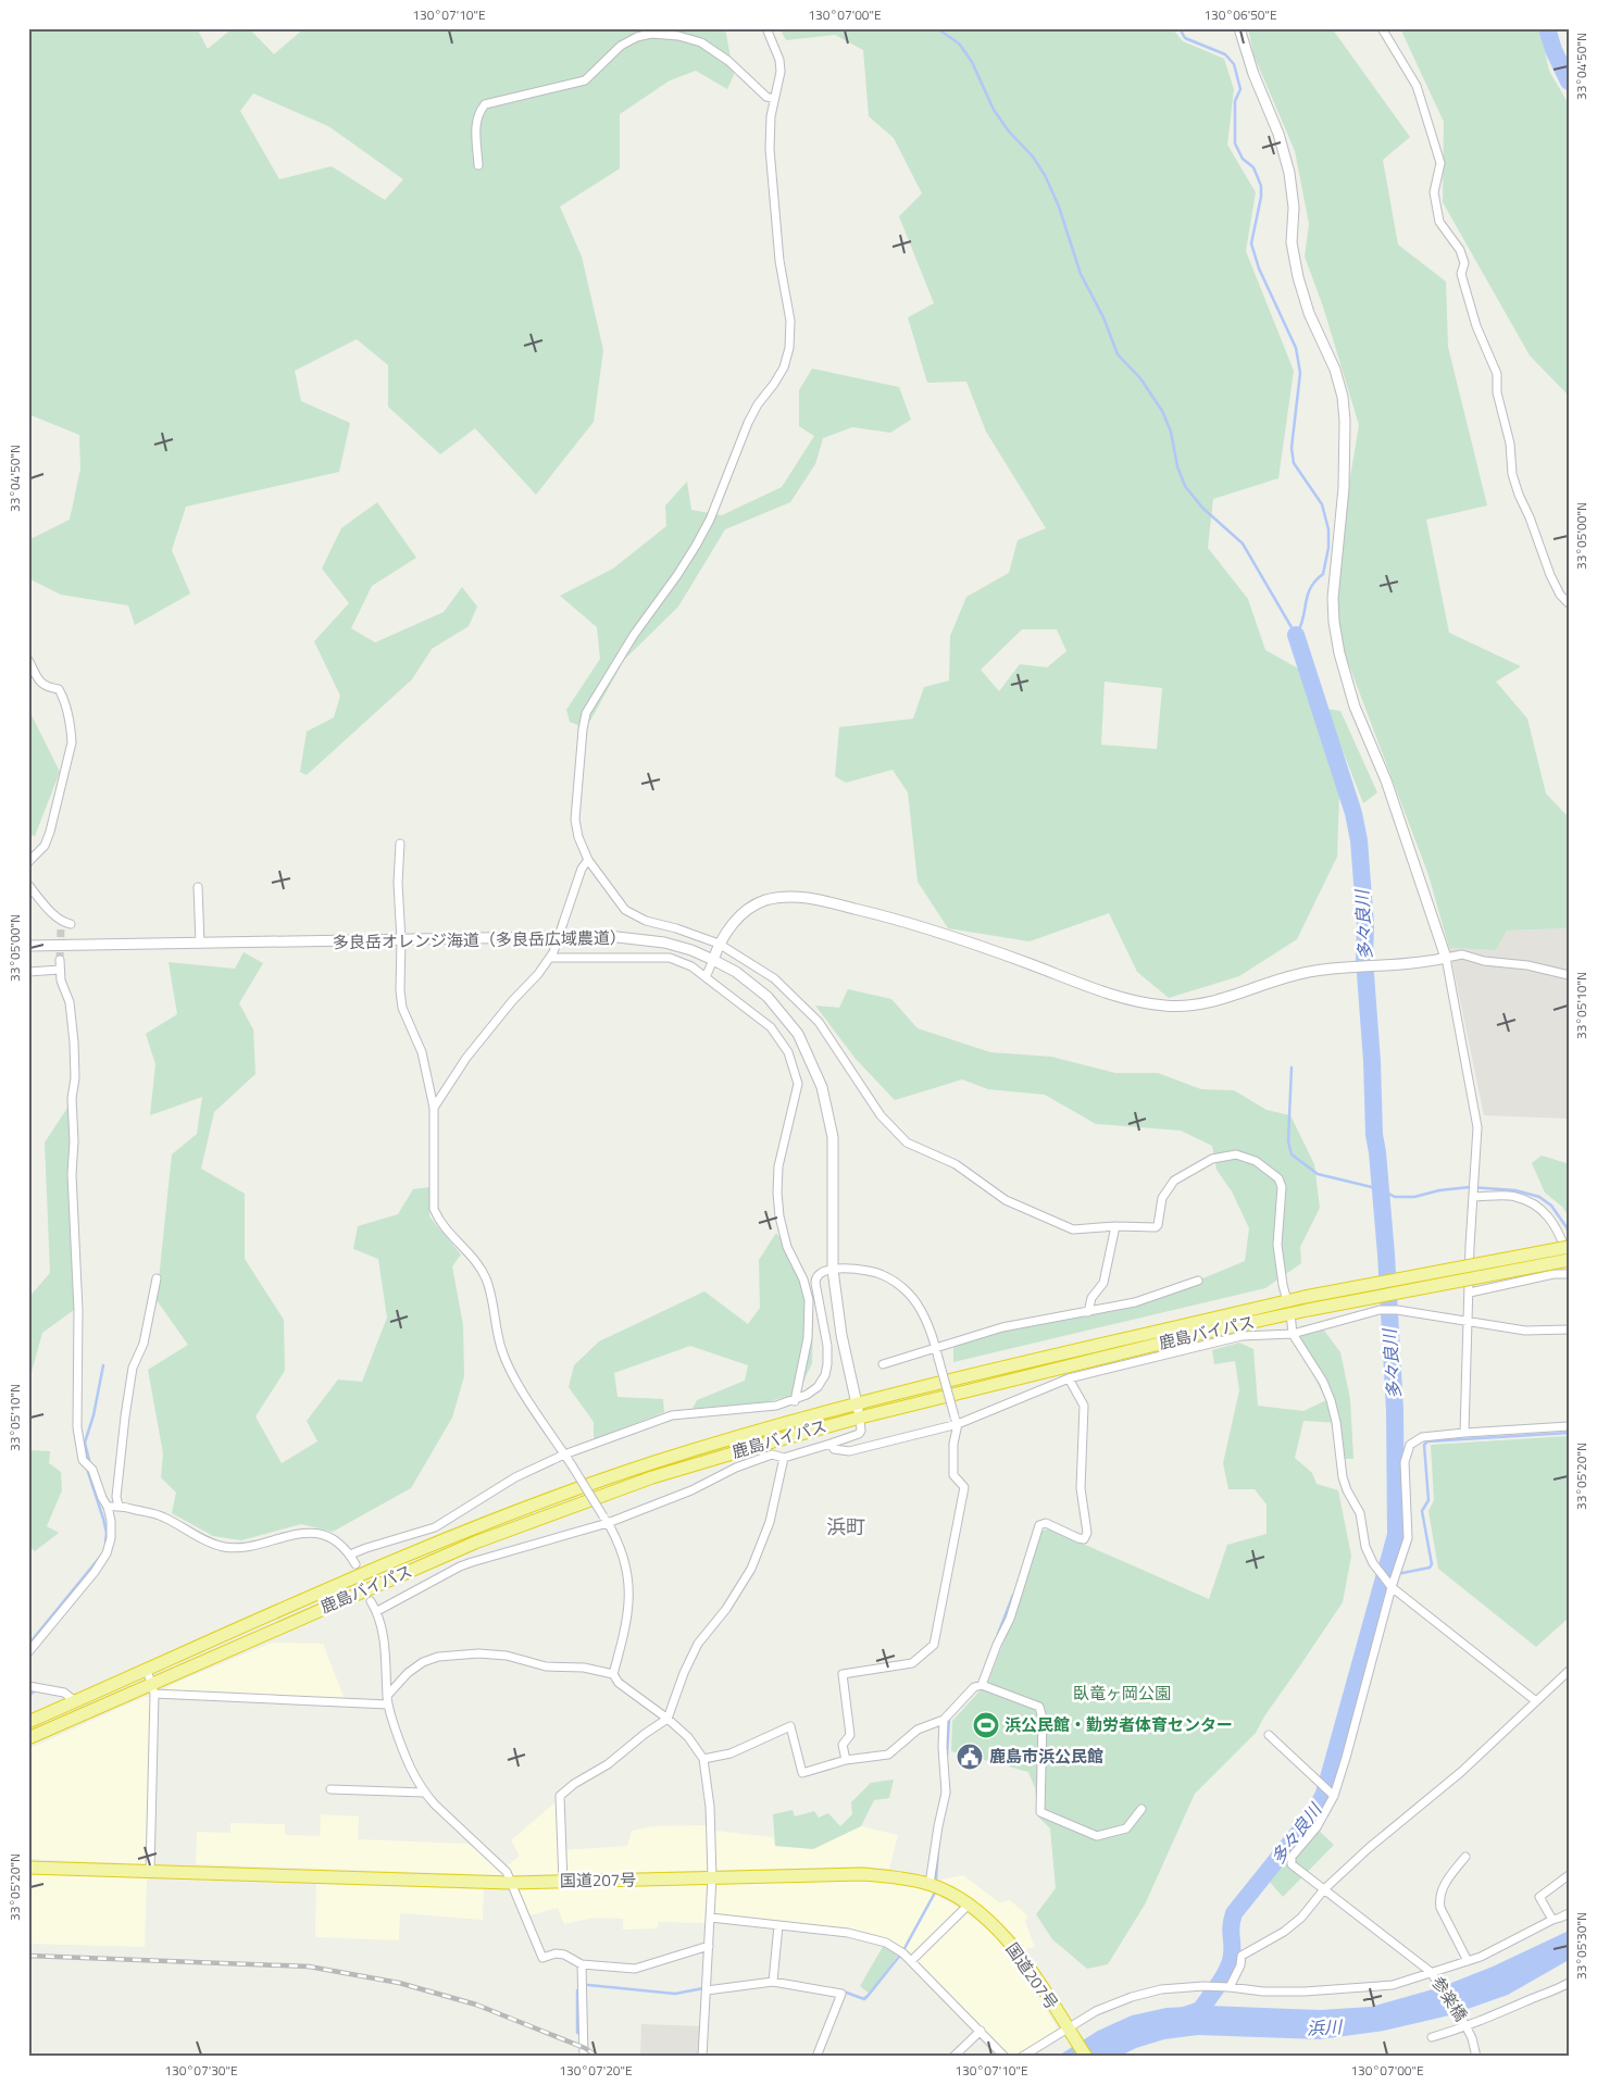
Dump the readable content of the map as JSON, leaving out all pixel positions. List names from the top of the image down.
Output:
{
  "streets": {
    "highway": ["鹿島バイパス", "国道207号"],
    "street": ["多良岳オレンジ海道（多良岳広域農道）", "参楽橋"]
  },
  "crossings": [
    ["多良岳オレンジ海道（多良岳広域農道）", "鹿島バイパス"]
  ],
  "districts": ["浜町"],
  "water": ["多々良川", "浜川"],
  "parks": ["臥竜ヶ岡公園"],
  "places": {
    "sports": ["浜公民館・勤労者体育センター"],
    "public building": ["鹿島市浜公民館"]
  },
  "coordinates": [
    "130°07'10\"E",
    "130°07'00\"E",
    "130°06'50\"E",
    "33°04'50\"N",
    "33°05'00\"N",
    "33°05'10\"N",
    "33°05'20\"N",
    "33°05'30\"N",
    "130°07'30\"E",
    "130°07'20\"E"
  ]
}
